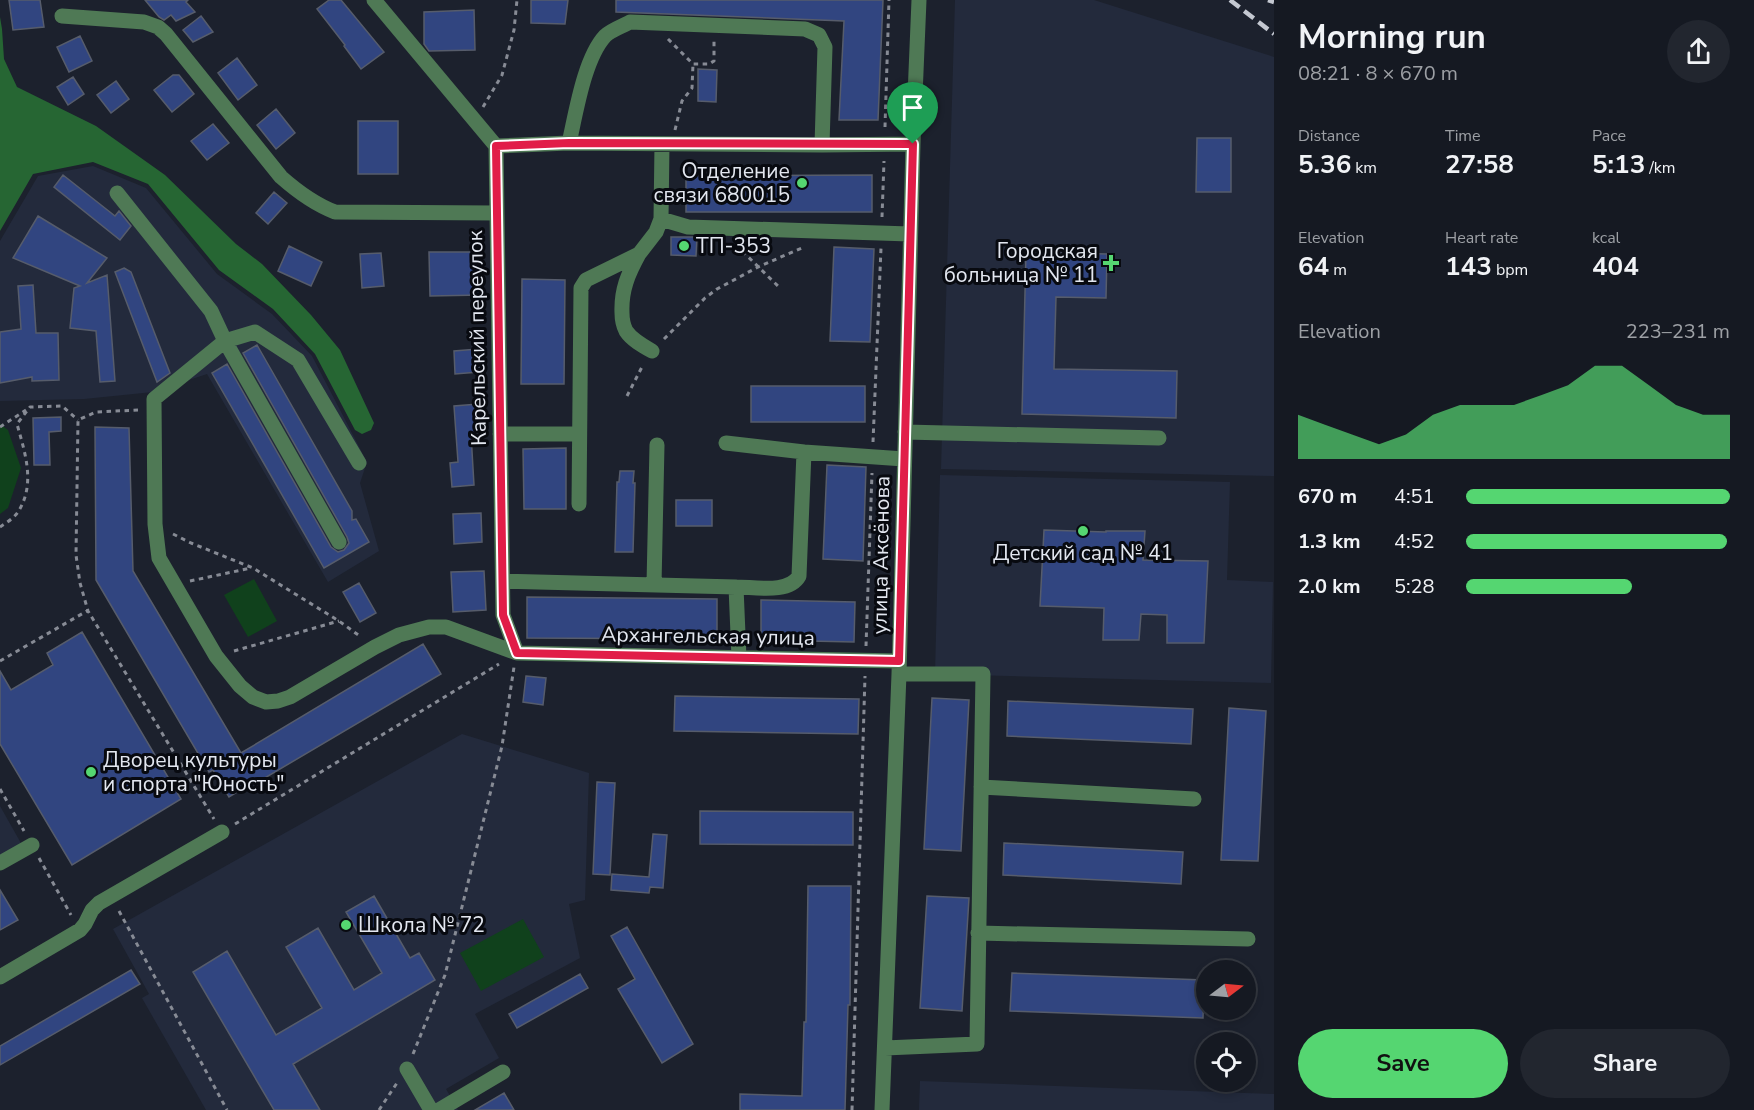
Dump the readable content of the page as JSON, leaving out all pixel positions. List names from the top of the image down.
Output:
{
  "streets": {
    "street": ["Карельский переулок", "улица Аксёнова", "Архангельская улица"]
  },
  "crossings": [
    ["Карельский переулок", "Архангельская улица"],
    ["улица Аксёнова", "Архангельская улица"]
  ],
  "places": {
    "other": [
      "Отделение связи 680015",
      "ТП-353",
      "Детский сад № 41",
      "Дворец культуры и спорта \"Юность\"",
      "Школа № 72"
    ],
    "health": ["Городская больница № 11"]
  },
  "north": "right",
  "page": {
    "heading": ["Morning run", "08:21 · 8 × 670 m"],
    "stats": [
      ["Distance", "5.36 km"],
      ["Time", "27:58"],
      ["Pace", "5:13 /km"],
      ["Elevation", "64 m"],
      ["Heart rate", "143 bpm"],
      ["kcal", "404"]
    ],
    "chart": ["Elevation", "223–231 m"],
    "list": [
      {
        "name": "670 m",
        "note": "4:51"
      },
      {
        "name": "1.3 km",
        "note": "4:52"
      },
      {
        "name": "2.0 km",
        "note": "5:28"
      }
    ],
    "buttons": ["Save", "Share"]
  }
}
